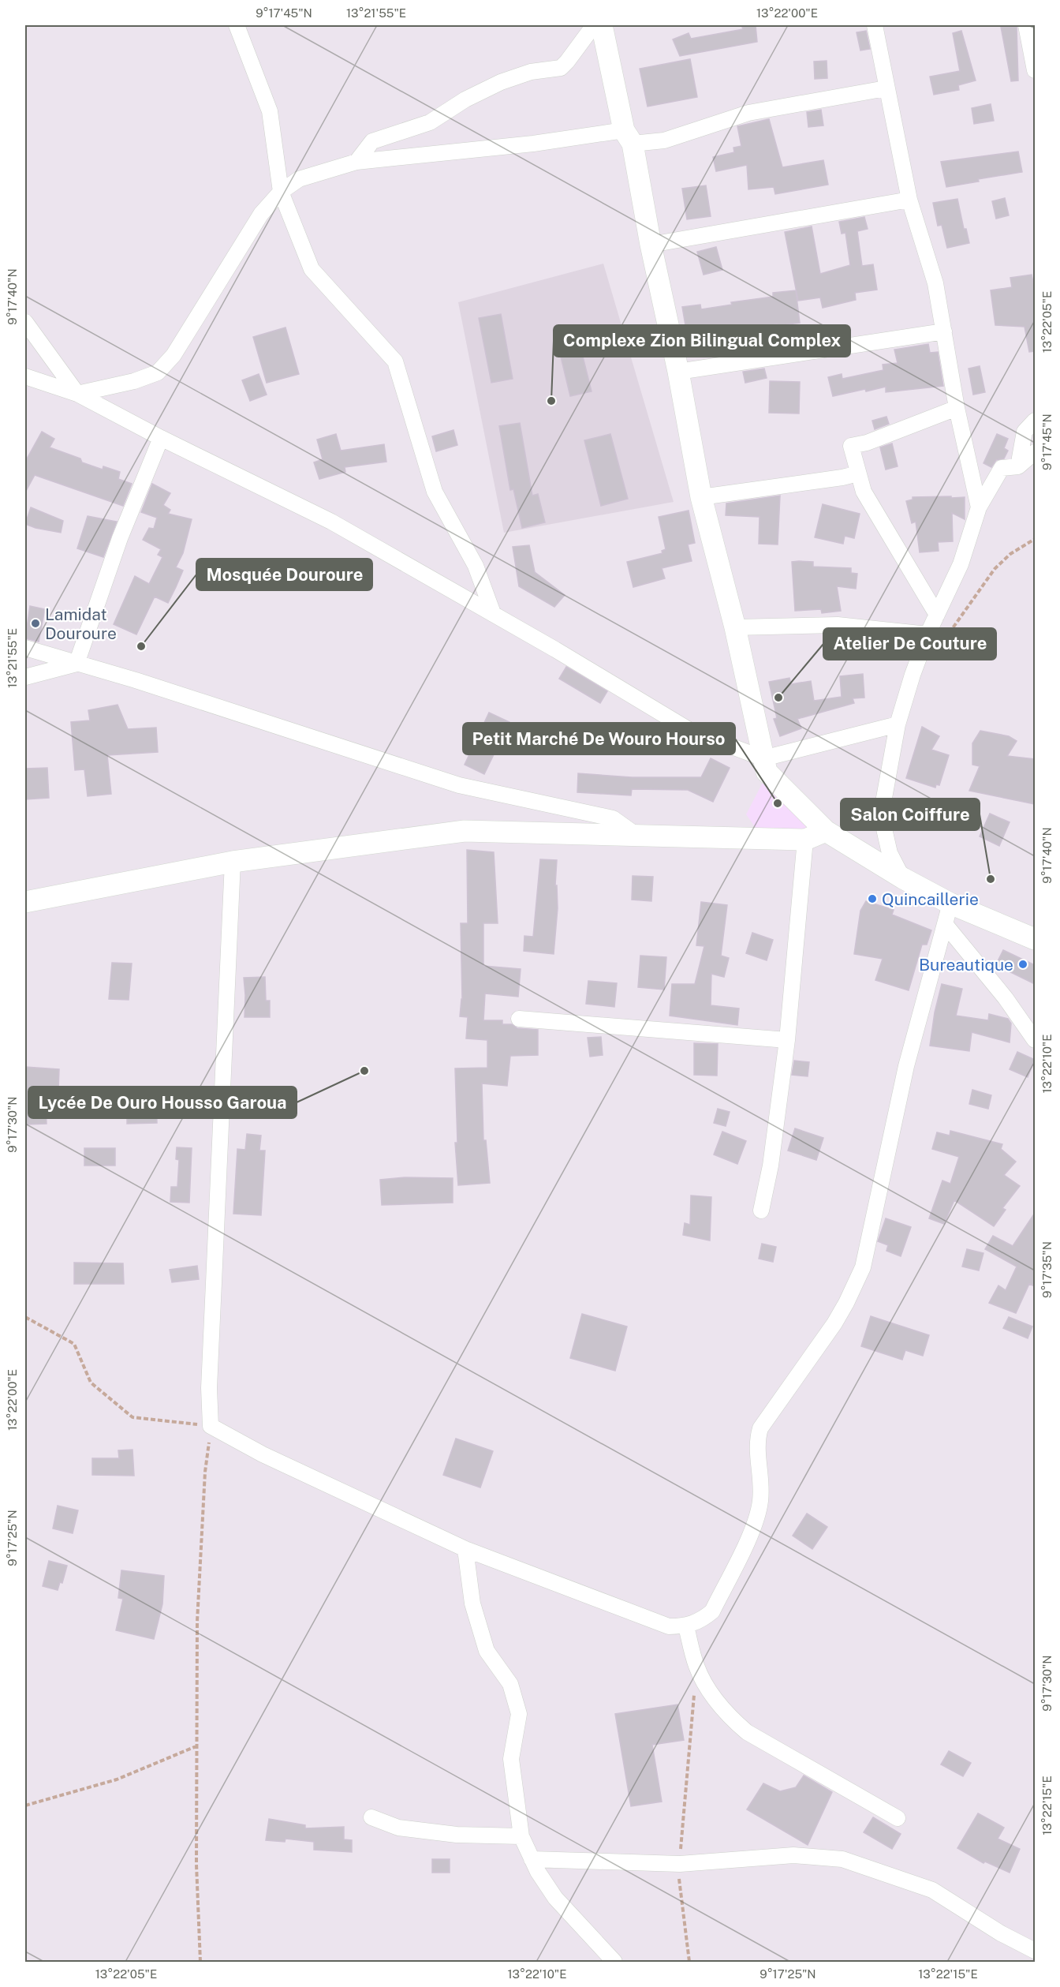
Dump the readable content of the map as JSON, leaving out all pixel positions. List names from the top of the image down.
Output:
{
  "places": [
    "Complexe Zion Bilingual Complex",
    "Lamidat Douroure",
    "Mosquée Douroure",
    "Atelier De Couture",
    "Petit Marché De Wouro Hourso",
    "Salon Coiffure",
    "Quincaillerie",
    "Bureautique",
    "Lycée De Ouro Housso Garoua"
  ],
  "coordinates": [
    "9°17'45\"N",
    "13°21'55\"E",
    "13°22'00\"E",
    "9°17'40\"N",
    "13°22'05\"E",
    "13°22'10\"E",
    "9°17'30\"N",
    "9°17'35\"N",
    "9°17'25\"N",
    "13°22'15\"E"
  ]
}
